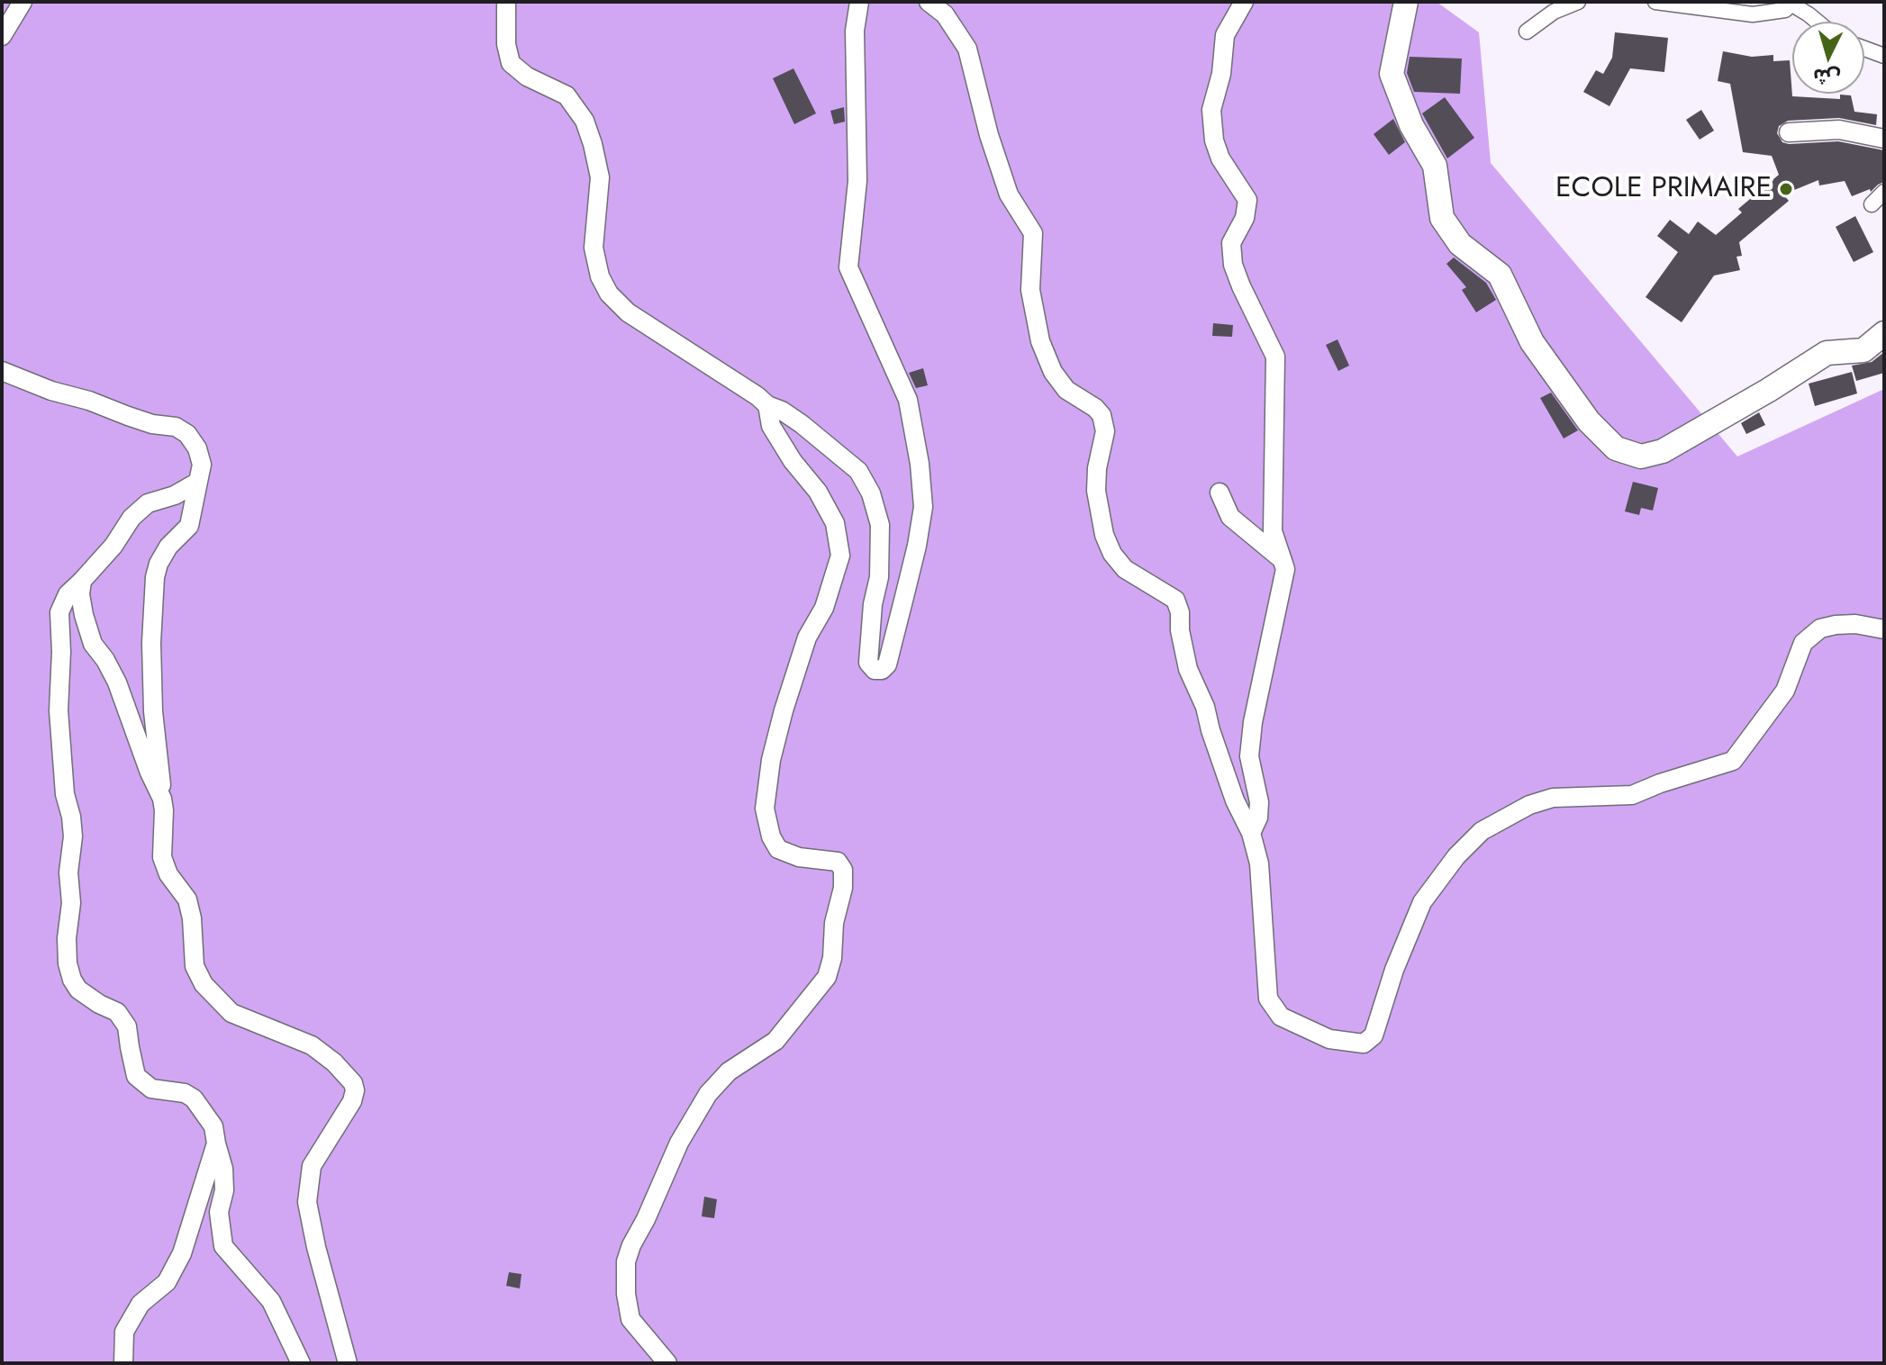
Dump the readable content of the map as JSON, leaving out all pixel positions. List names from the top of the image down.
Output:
{
  "places": ["ECOLE PRIMAIRE"],
  "north": "bottom"
}
